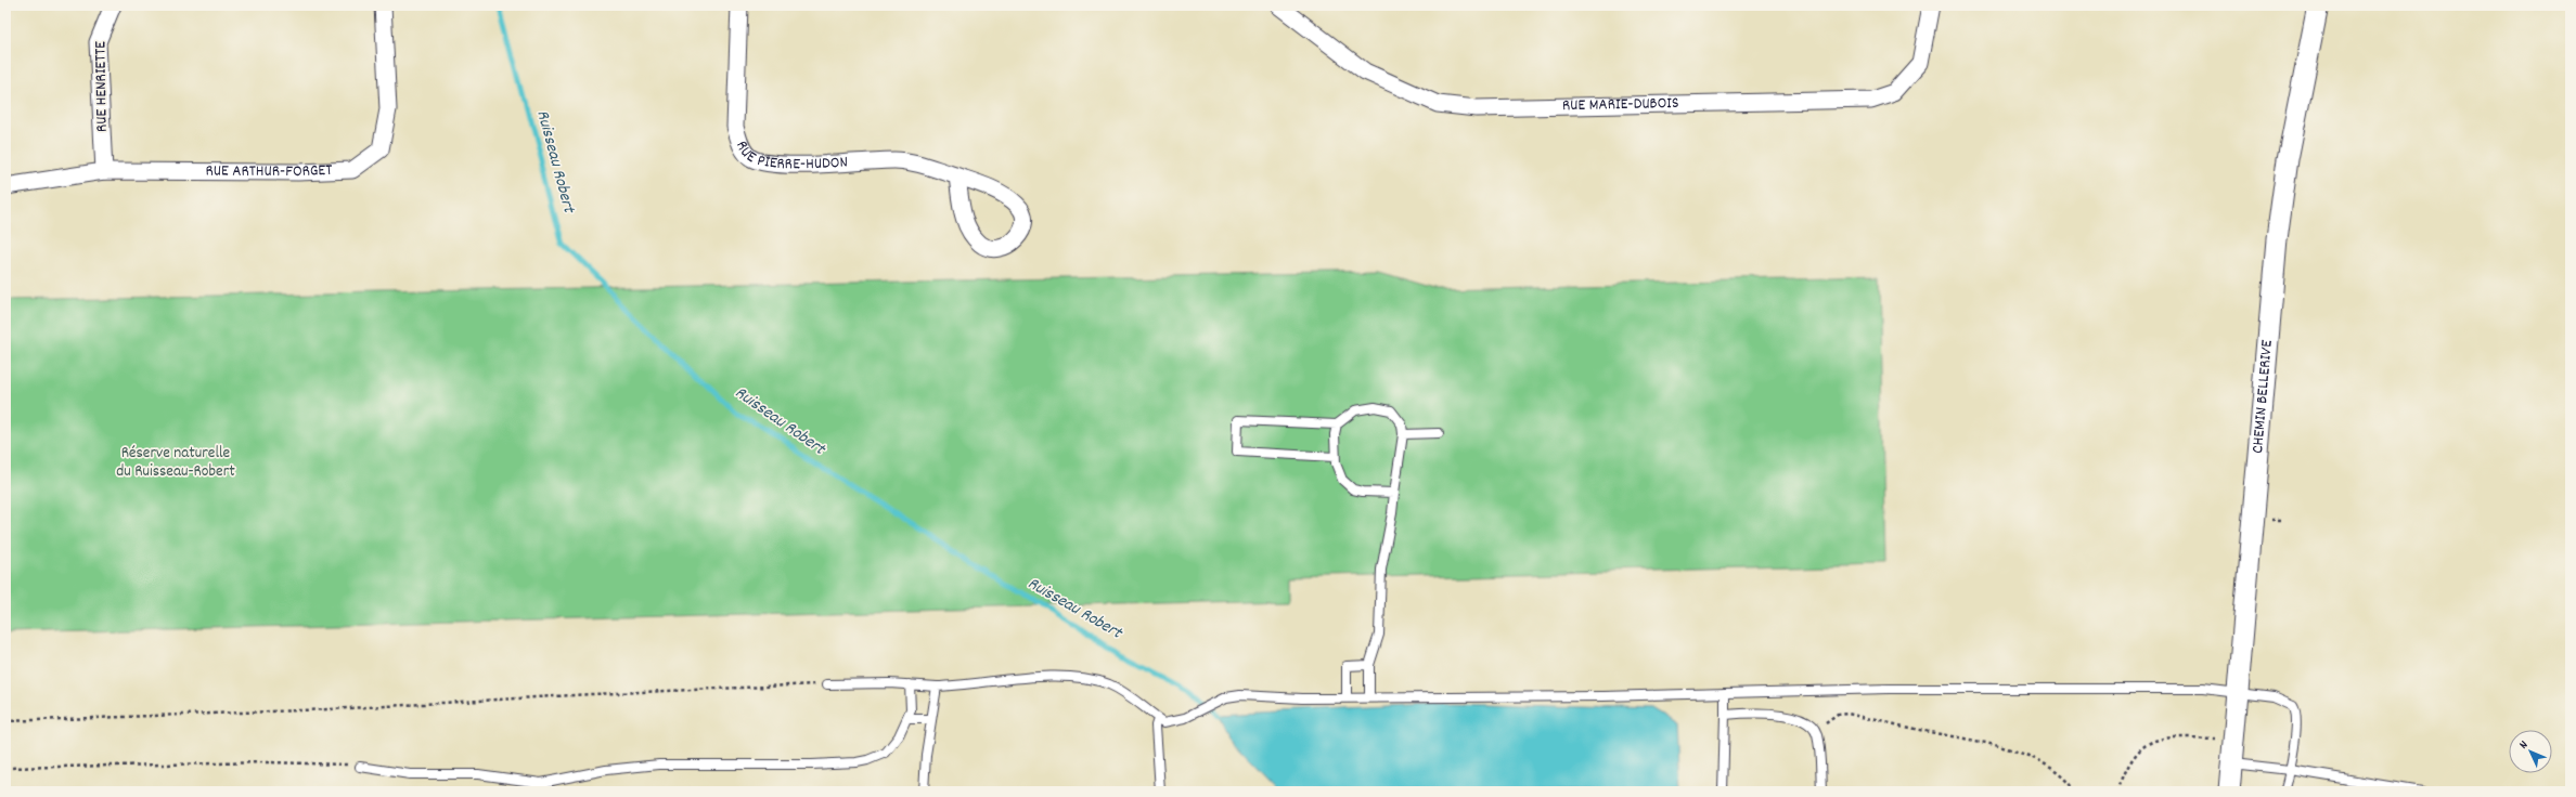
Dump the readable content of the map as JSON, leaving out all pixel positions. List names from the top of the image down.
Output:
{
  "streets": {
    "street": [
      "RUE HENRIETTE",
      "RUE MARIE-DUBOIS",
      "RUE PIERRE-HUDON",
      "RUE ARTHUR-FORGET",
      "CHEMIN BELLERIVE"
    ]
  },
  "crossings": [
    ["RUE HENRIETTE", "RUE ARTHUR-FORGET"]
  ],
  "water": ["Ruisseau Robert"],
  "parks": ["Réserve naturelle du Ruisseau-Robert"],
  "north": "top left"
}
